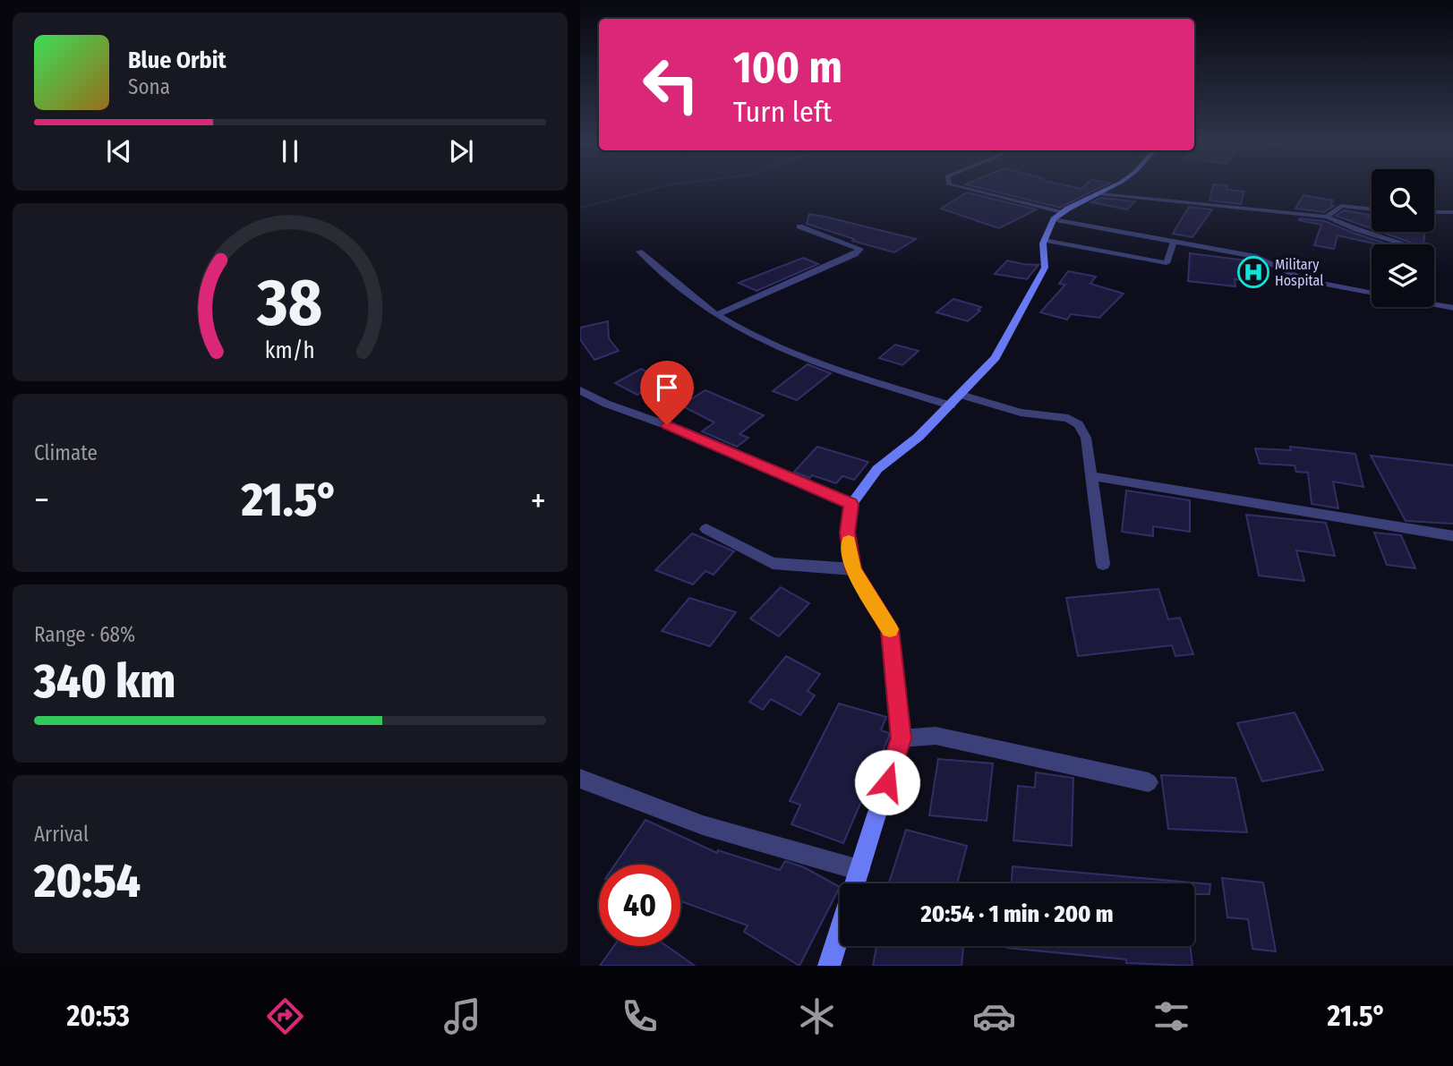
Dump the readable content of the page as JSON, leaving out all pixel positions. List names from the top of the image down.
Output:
{
  "places": {
    "hospital": ["Military Hospital"]
  },
  "page": {
    "turn": ["100 m", "Turn left"],
    "song": ["Blue Orbit", "Sona"],
    "tile": [
      "Climate",
      ["Range · 68%", "340 km"],
      ["Arrival", "20:54"]
    ],
    "heat": ["−", "21.5°", "+"],
    "limit": "40",
    "trip": "20:54 · 1 min · 200 m",
    "tabs": ["20:53", "21.5°"],
    "gauge": ["38", "km/h"]
  }
}
